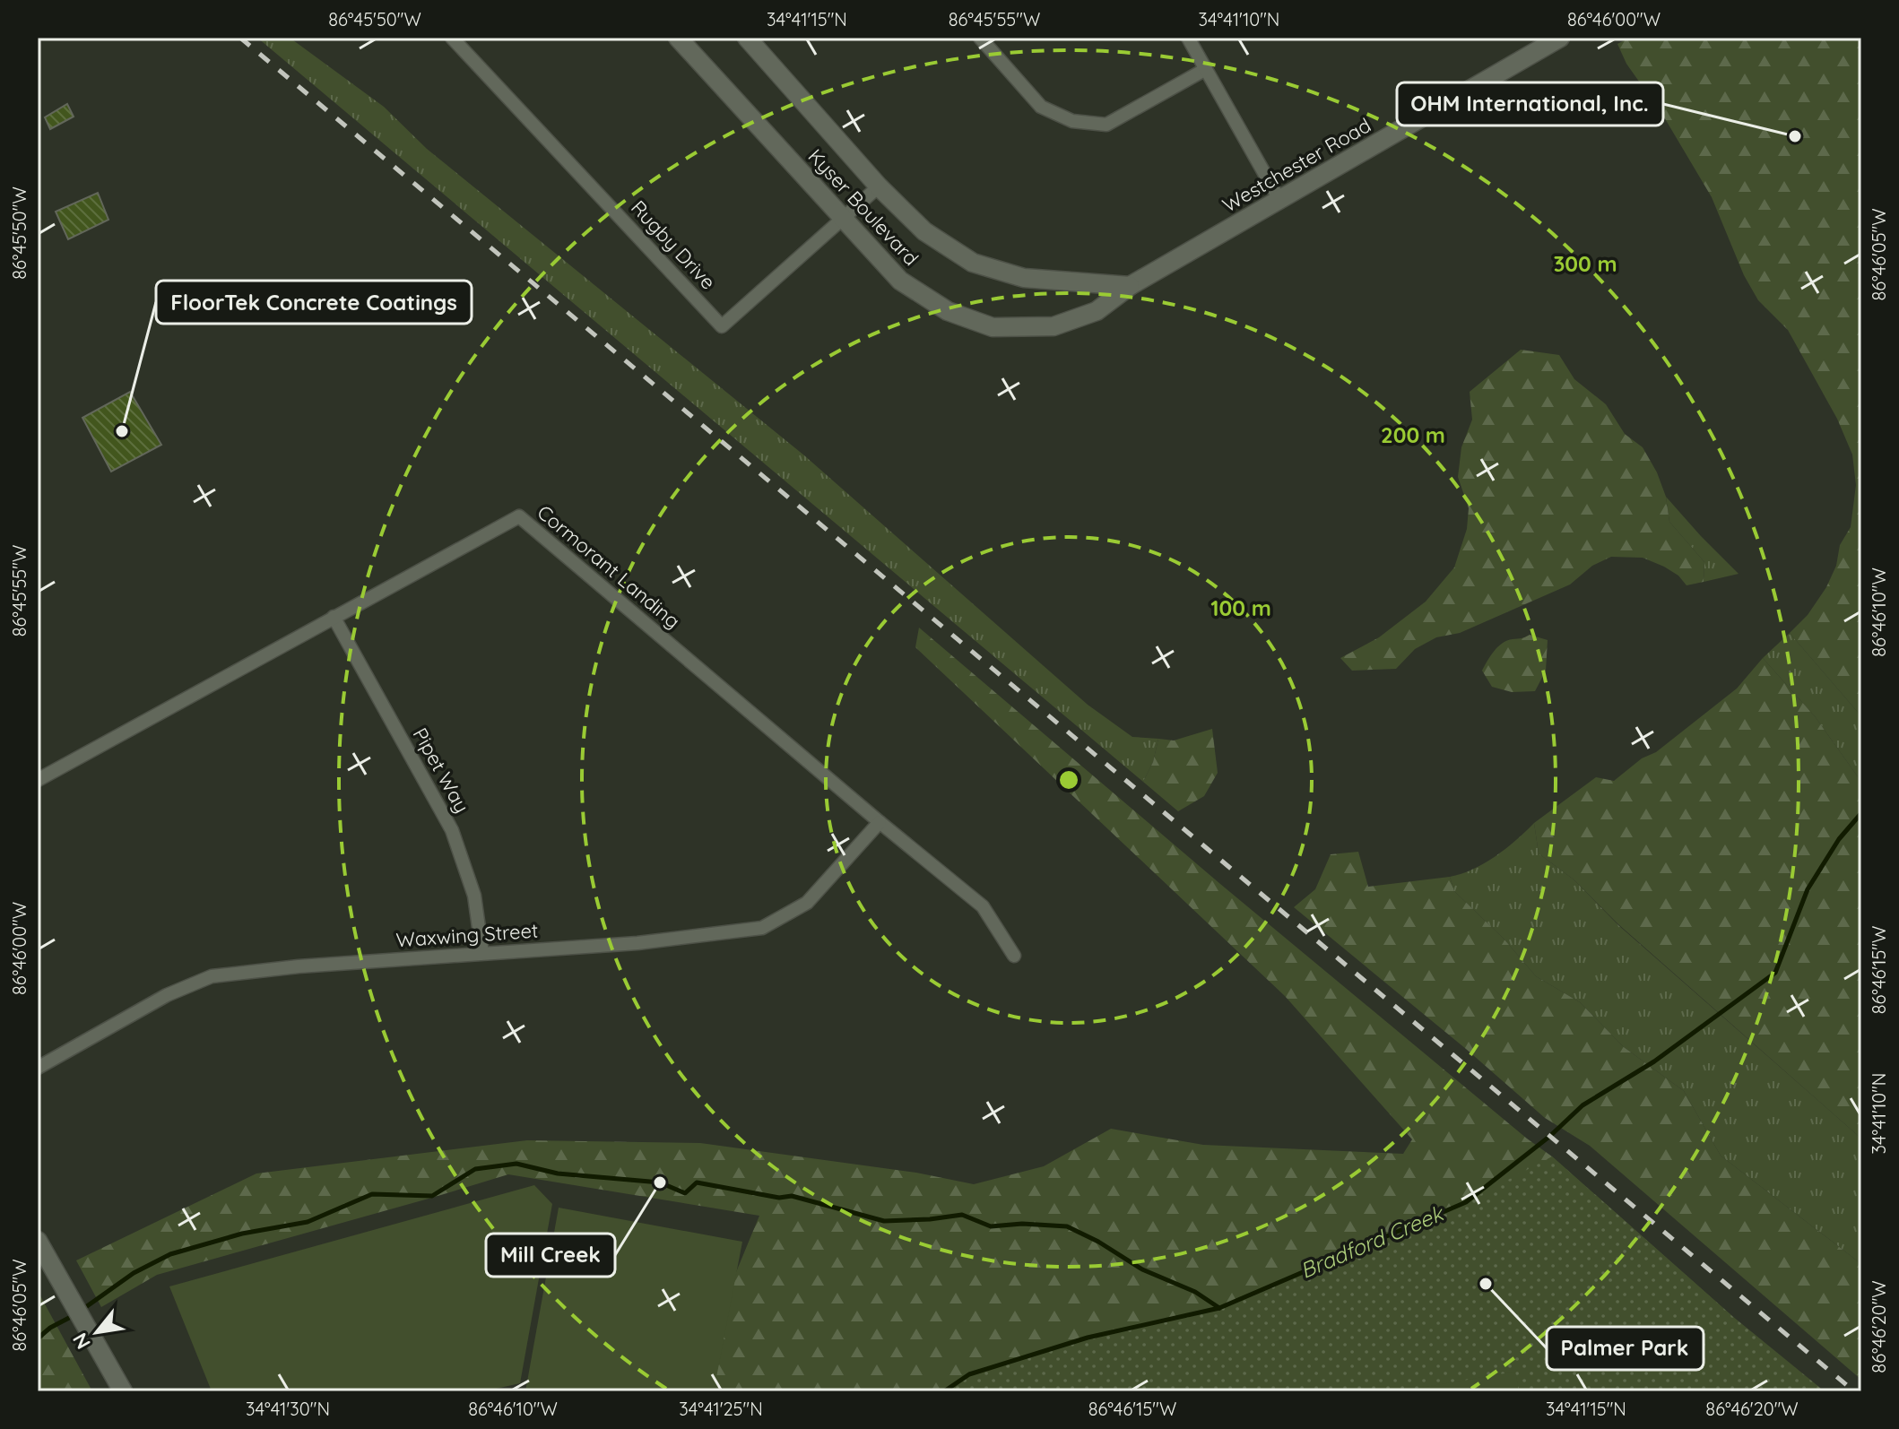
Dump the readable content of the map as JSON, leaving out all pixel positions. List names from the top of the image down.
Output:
{
  "streets": {
    "street": [
      "Westchester Road",
      "Kyser Boulevard",
      "Rugby Drive",
      "Cormorant Landing",
      "Pipet Way",
      "Waxwing Street"
    ]
  },
  "crossings": [
    ["Westchester Road", "Kyser Boulevard"],
    ["Kyser Boulevard", "Rugby Drive"],
    ["Cormorant Landing", "Pipet Way"],
    ["Cormorant Landing", "Waxwing Street"],
    ["Pipet Way", "Waxwing Street"]
  ],
  "water": ["Bradford Creek"],
  "places": [
    "OHM International, Inc.",
    "FloorTek Concrete Coatings",
    "Mill Creek",
    "Palmer Park"
  ],
  "north": "bottom left",
  "coordinates": [
    "86°45'50\"W",
    "34°41'15\"N",
    "86°45'55\"W",
    "34°41'10\"N",
    "86°46'00\"W",
    "86°46'05\"W",
    "86°46'10\"W",
    "86°46'15\"W",
    "86°46'20\"W",
    "34°41'30\"N",
    "34°41'25\"N"
  ],
  "rings": ["300 m", "200 m", "100 m"]
}
